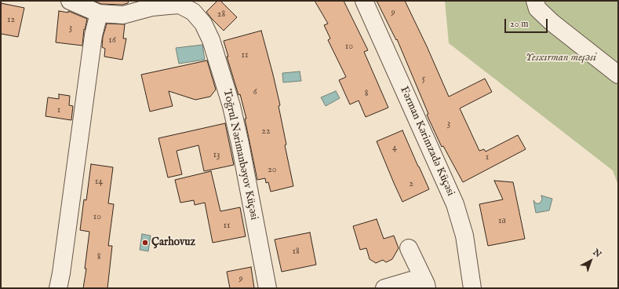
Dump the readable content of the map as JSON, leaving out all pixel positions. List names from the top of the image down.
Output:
{
  "streets": {
    "street": ["Fərman Kərimzadə Küçəsi", "Toğrul Nərimanbəyov Küçəsi"]
  },
  "parks": ["Yesxırman meşəsi"],
  "places": ["Çarhovuz"],
  "house_numbers": [
    "9",
    "28",
    "12",
    "3",
    "16",
    "10",
    "11",
    "5",
    "6",
    "8",
    "1",
    "3",
    "22",
    "4",
    "13",
    "1",
    "20",
    "14",
    "2",
    "10",
    "1а",
    "11",
    "18",
    "8",
    "9"
  ],
  "scale_bar": "20 m",
  "north": "top right"
}
